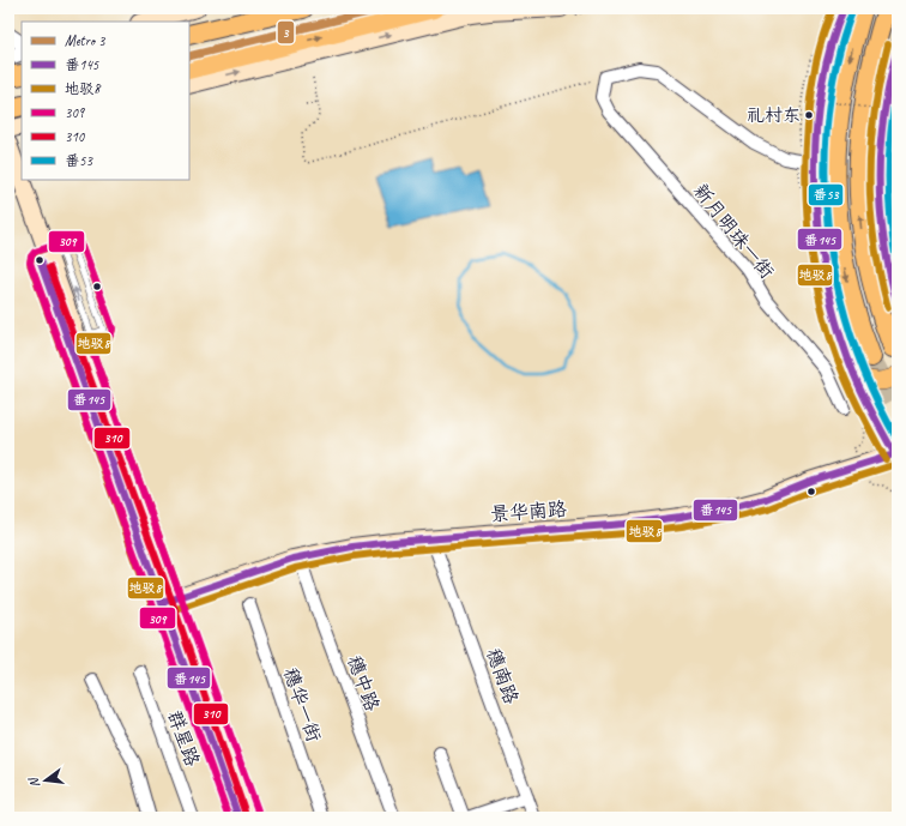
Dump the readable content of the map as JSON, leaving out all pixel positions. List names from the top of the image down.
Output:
{
  "streets": {
    "main road": ["景华南路"],
    "street": [
      "新月明珠一街",
      "穗南路",
      "穗中路",
      "穗华一街",
      "群星路"
    ]
  },
  "places": ["礼村东"],
  "lines": [
    "metro line 3",
    "transit line 番145",
    "transit line 地驳8",
    "transit line 番53",
    "transit line 309",
    "transit line 310"
  ],
  "legend": [
    "Metro 3",
    "番145",
    "地驳8",
    "309",
    "310",
    "番53"
  ],
  "north": "left"
}
